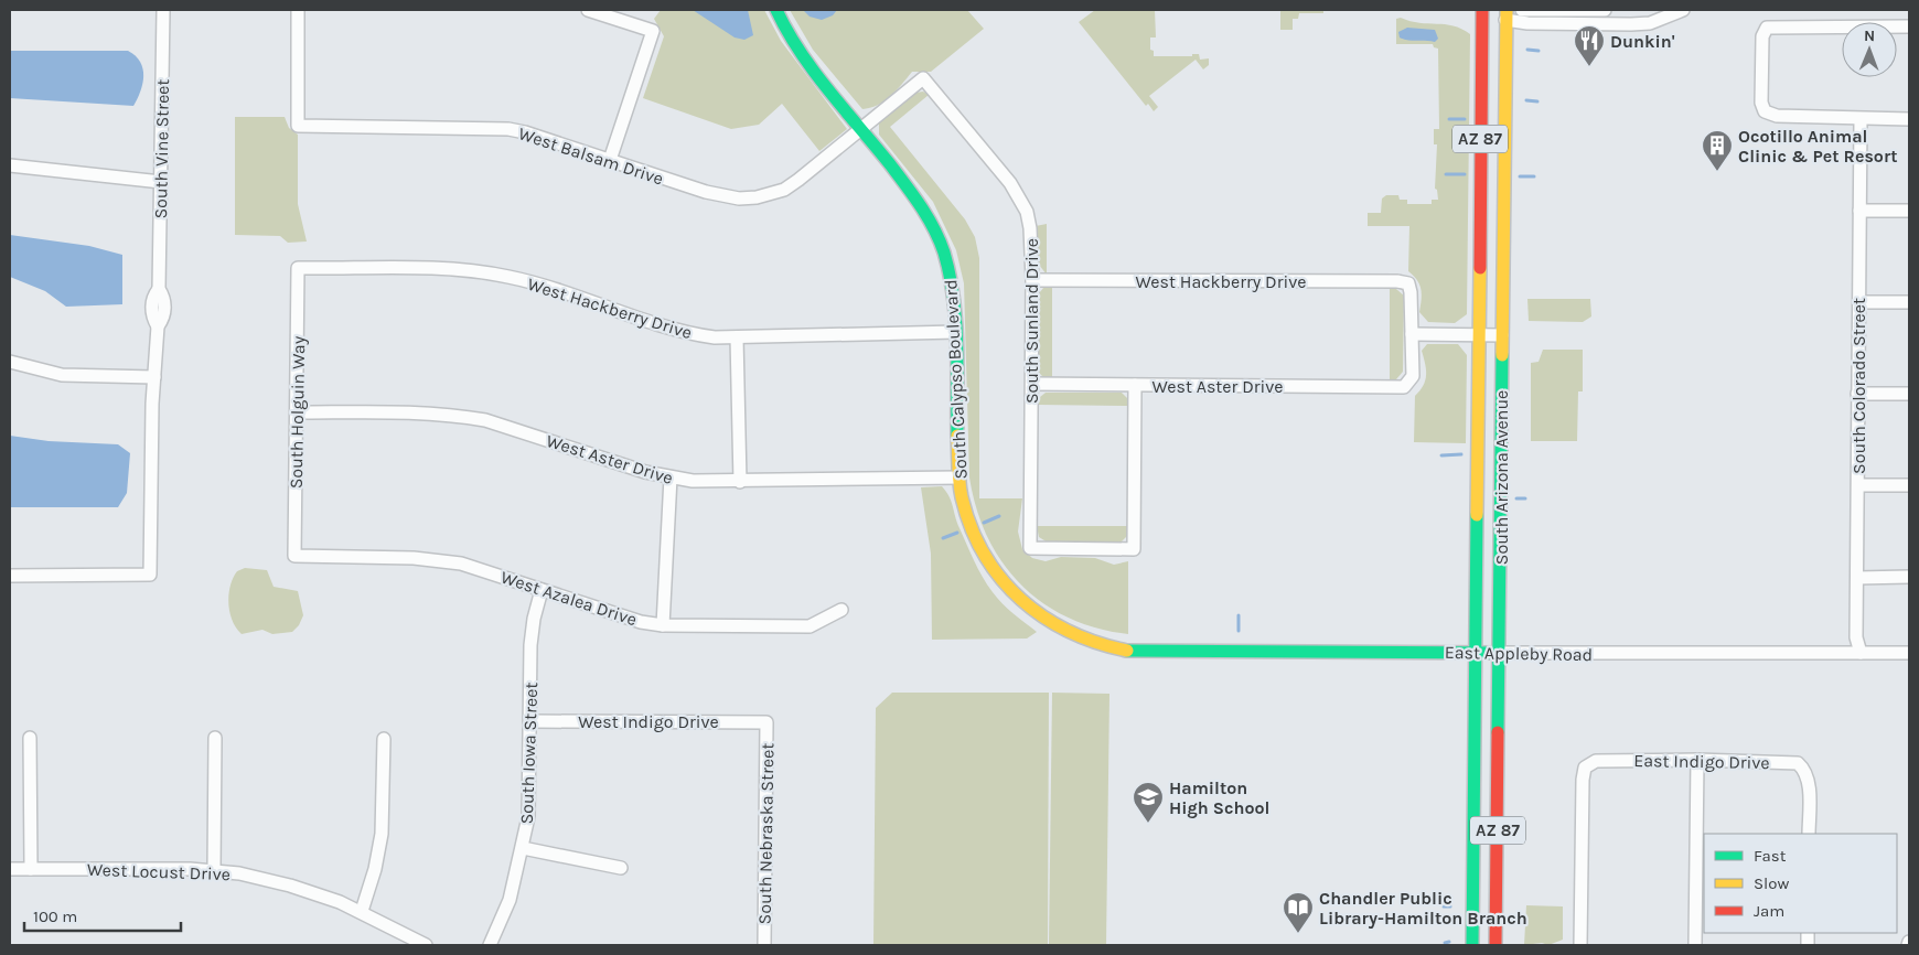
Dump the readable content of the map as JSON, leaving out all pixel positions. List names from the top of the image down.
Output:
{
  "streets": {
    "main road": [
      "AZ 87",
      "South Calypso Boulevard",
      "South Arizona Avenue",
      "East Appleby Road"
    ],
    "street": [
      "South Vine Street",
      "West Balsam Drive",
      "West Hackberry Drive",
      "South Sunland Drive",
      "West Aster Drive",
      "South Colorado Street",
      "South Holguin Way",
      "West Azalea Drive",
      "West Indigo Drive",
      "South Iowa Street",
      "East Indigo Drive",
      "South Nebraska Street",
      "West Locust Drive"
    ]
  },
  "crossings": [
    ["AZ 87", "South Arizona Avenue"],
    ["AZ 87", "East Appleby Road"],
    ["West Balsam Drive", "South Sunland Drive"],
    ["West Balsam Drive", "South Calypso Boulevard"],
    ["West Hackberry Drive", "South Sunland Drive"],
    ["West Hackberry Drive", "South Calypso Boulevard"],
    ["West Hackberry Drive", "West Aster Drive"],
    ["West Hackberry Drive", "South Holguin Way"],
    ["South Sunland Drive", "South Calypso Boulevard"],
    ["South Sunland Drive", "West Aster Drive"],
    ["South Calypso Boulevard", "West Aster Drive"],
    ["South Calypso Boulevard", "East Appleby Road"],
    ["West Aster Drive", "South Holguin Way"],
    ["South Colorado Street", "East Appleby Road"],
    ["South Holguin Way", "West Azalea Drive"],
    ["South Arizona Avenue", "East Appleby Road"],
    ["West Azalea Drive", "South Iowa Street"],
    ["West Indigo Drive", "South Iowa Street"],
    ["West Indigo Drive", "South Nebraska Street"]
  ],
  "places": {
    "restaurant": ["Dunkin'"],
    "building": ["Ocotillo Animal Clinic & Pet Resort"],
    "school or university": ["Hamilton High School"],
    "library": ["Chandler Public Library-Hamilton Branch"]
  },
  "legend": ["Fast", "Slow", "Jam"],
  "scale_bar": "100 m",
  "north": "top"
}
